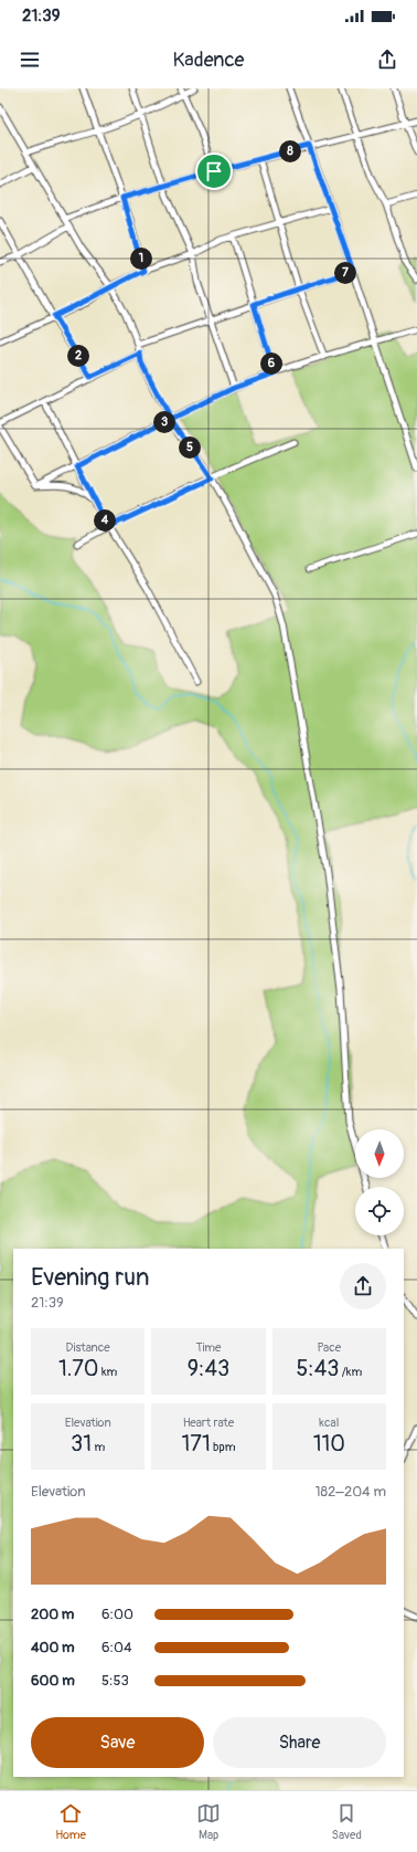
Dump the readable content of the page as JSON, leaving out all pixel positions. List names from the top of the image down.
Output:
{
  "north": "bottom",
  "page": {
    "status": "21:39",
    "header": "Kadence",
    "pins": [
      "8",
      "1",
      "7",
      "2",
      "6",
      "3",
      "5",
      "4"
    ],
    "heading": ["Evening run", "21:39"],
    "stats": [
      ["Distance", "1.70 km"],
      ["Time", "9:43"],
      ["Pace", "5:43 /km"],
      ["Elevation", "31 m"],
      ["Heart rate", "171 bpm"],
      ["kcal", "110"]
    ],
    "chart": ["Elevation", "182–204 m"],
    "list": [
      {
        "name": "200 m",
        "note": "6:00"
      },
      {
        "name": "400 m",
        "note": "6:04"
      },
      {
        "name": "600 m",
        "note": "5:53"
      }
    ],
    "buttons": ["Save", "Share"],
    "tabs": ["Home", "Map", "Saved"]
  }
}
